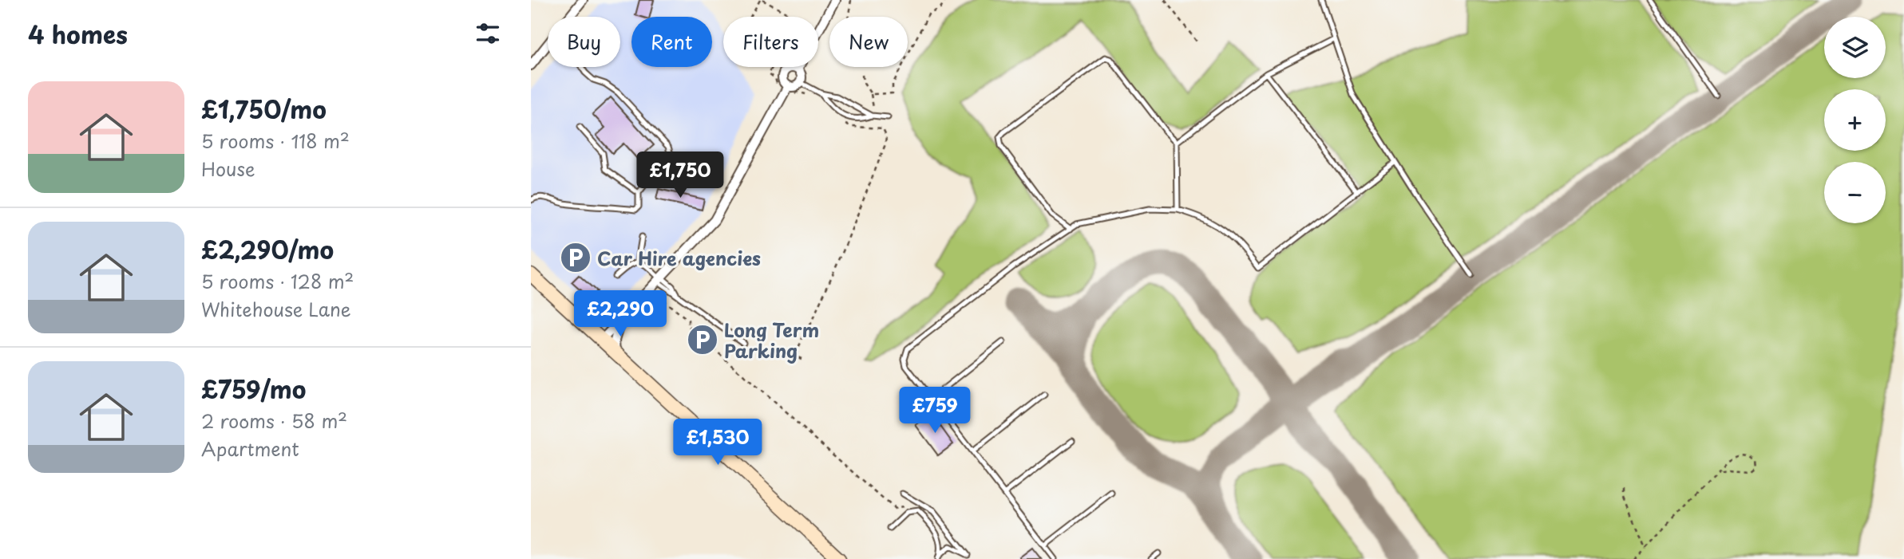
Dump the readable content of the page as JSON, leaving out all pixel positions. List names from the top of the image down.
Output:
{
  "places": {
    "parking": ["Car Hire agencies", "Long Term Parking"]
  },
  "page": {
    "heading": "4 homes",
    "map_buttons": ["+", "−"],
    "chip": [
      "Buy",
      "Rent",
      "Filters",
      "New"
    ],
    "list": [
      {
        "name": "£1,750/mo",
        "note": "5 rooms · 118 m² · House"
      },
      {
        "name": "£2,290/mo",
        "note": "5 rooms · 128 m² · Whitehouse Lane"
      },
      {
        "name": "£759/mo",
        "note": "2 rooms · 58 m² · Apartment"
      }
    ],
    "price": [
      "£1,750",
      "£2,290",
      "£759",
      "£1,530"
    ]
  }
}
